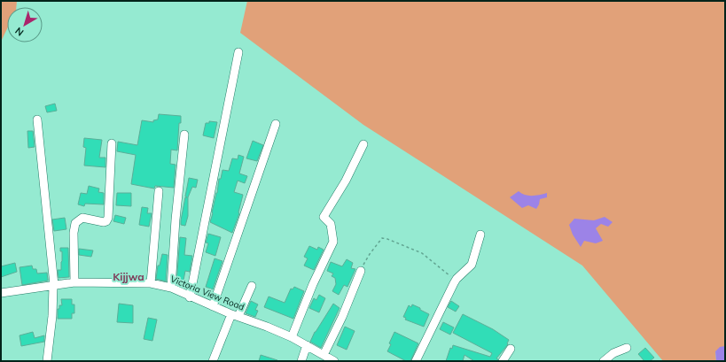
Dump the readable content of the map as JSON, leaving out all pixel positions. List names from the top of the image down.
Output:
{
  "streets": {
    "street": ["Victoria View Road"]
  },
  "districts": ["Kijjwa"],
  "north": "bottom left"
}
